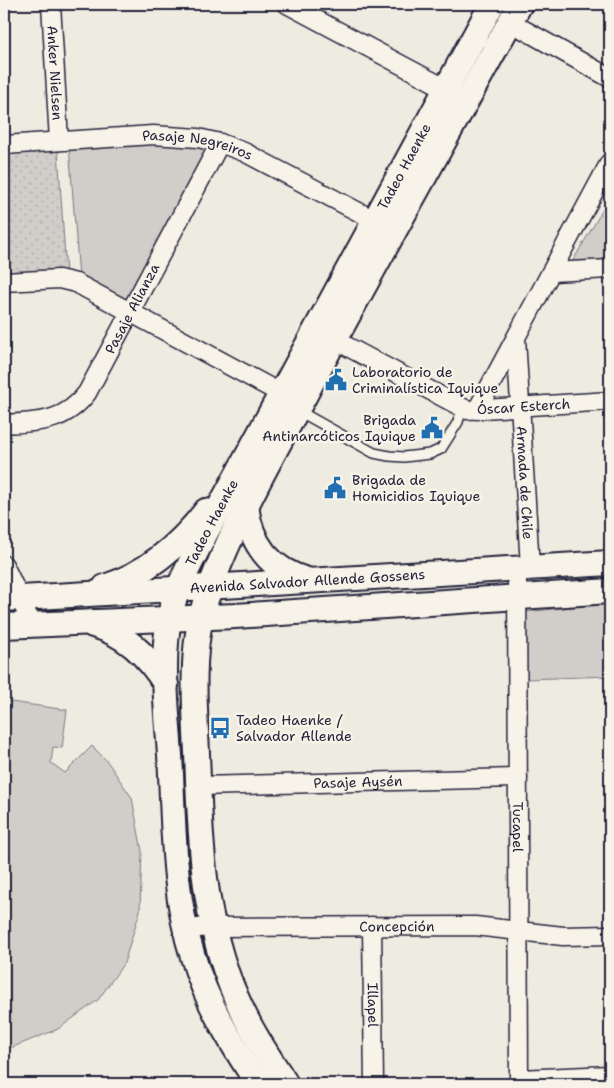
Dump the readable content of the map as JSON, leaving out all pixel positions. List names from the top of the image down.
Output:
{
  "streets": {
    "main road": ["Tadeo Haenke", "Avenida Salvador Allende Gossens"],
    "street": [
      "Anker Nielsen",
      "Pasaje Negreiros",
      "Pasaje Alianza",
      "Óscar Esterch",
      "Armada de Chile",
      "Pasaje Aysén",
      "Tucapel",
      "Concepción",
      "Illapel"
    ]
  },
  "crossings": [
    ["Anker Nielsen", "Pasaje Negreiros"],
    ["Pasaje Negreiros", "Tadeo Haenke"],
    ["Pasaje Negreiros", "Pasaje Alianza"],
    ["Tadeo Haenke", "Óscar Esterch"],
    ["Tadeo Haenke", "Avenida Salvador Allende Gossens"],
    ["Tadeo Haenke", "Pasaje Aysén"],
    ["Tadeo Haenke", "Concepción"],
    ["Óscar Esterch", "Armada de Chile"],
    ["Armada de Chile", "Avenida Salvador Allende Gossens"],
    ["Armada de Chile", "Tucapel"],
    ["Avenida Salvador Allende Gossens", "Tucapel"],
    ["Pasaje Aysén", "Tucapel"],
    ["Tucapel", "Concepción"],
    ["Concepción", "Illapel"]
  ],
  "places": {
    "public building": ["Laboratorio de Criminalística Iquique", "Brigada Antinarcóticos Iquique", "Brigada de Homicidios Iquique"],
    "bus stop": ["Tadeo Haenke / Salvador Allende"]
  }
}
